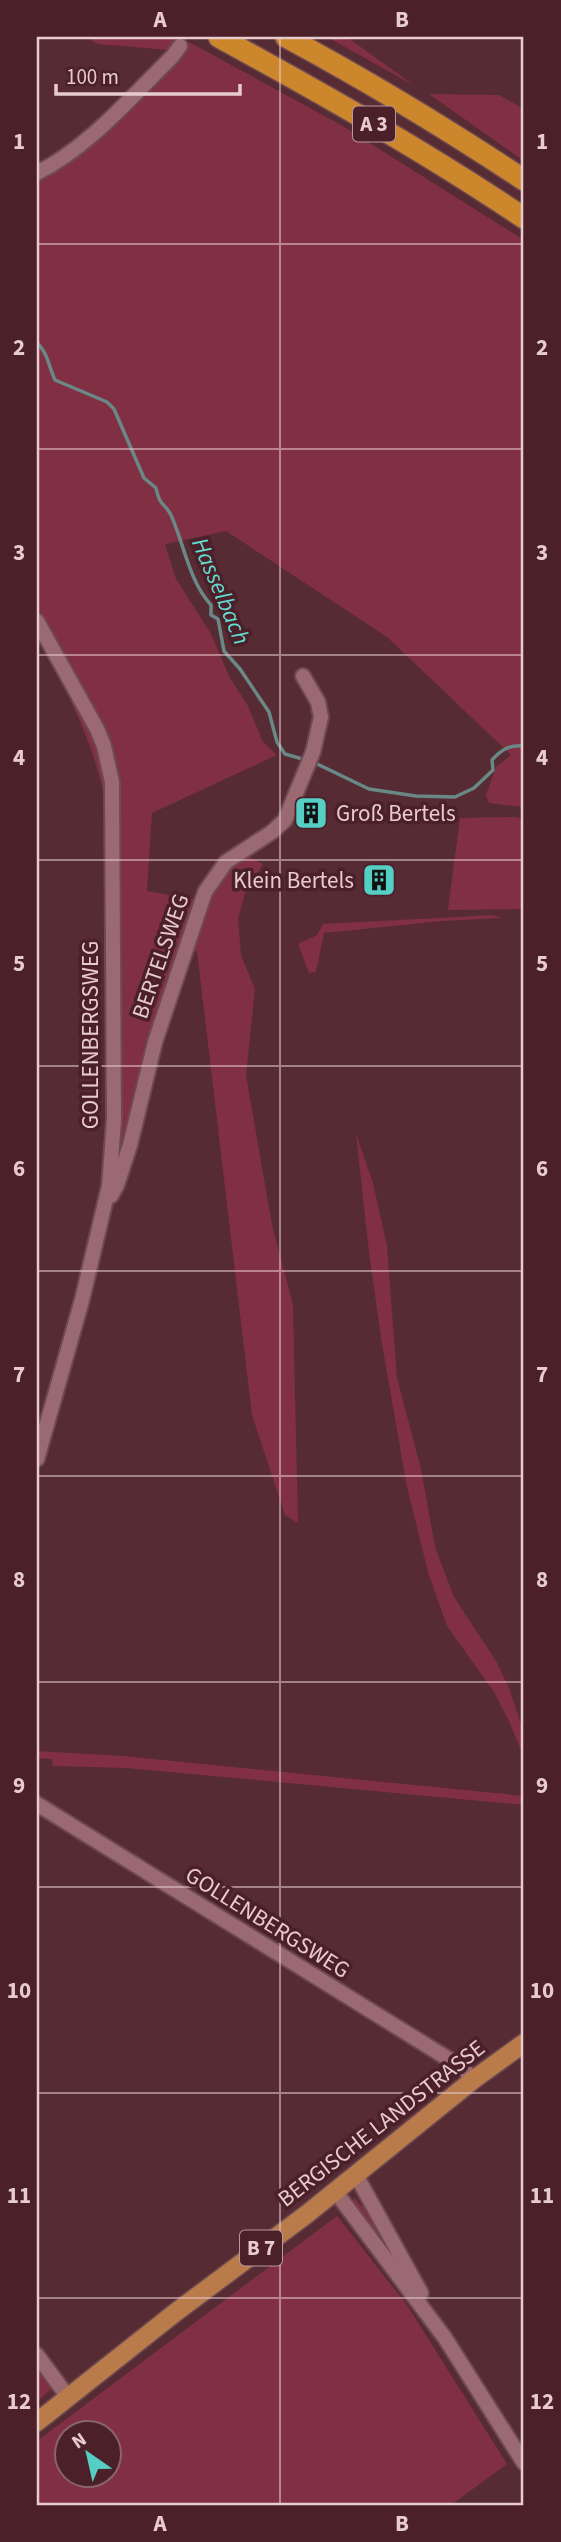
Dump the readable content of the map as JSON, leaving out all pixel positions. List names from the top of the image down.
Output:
{
  "streets": {
    "highway": ["A 3"],
    "main road": ["BERGISCHE LANDSTRASSE", "B 7"],
    "street": ["BERTELSWEG", "GOLLENBERGSWEG"]
  },
  "crossings": [
    ["BERTELSWEG", "GOLLENBERGSWEG"],
    ["GOLLENBERGSWEG", "BERGISCHE LANDSTRASSE"]
  ],
  "water": ["Hasselbach"],
  "places": {
    "building": ["Groß Bertels", "Klein Bertels"]
  },
  "scale_bar": "100 m",
  "north": "top left",
  "grid": {
    "columns": ["A", "B"],
    "rows": [
      "1",
      "2",
      "3",
      "4",
      "5",
      "6",
      "7",
      "8",
      "9",
      "10",
      "11",
      "12"
    ]
  }
}
